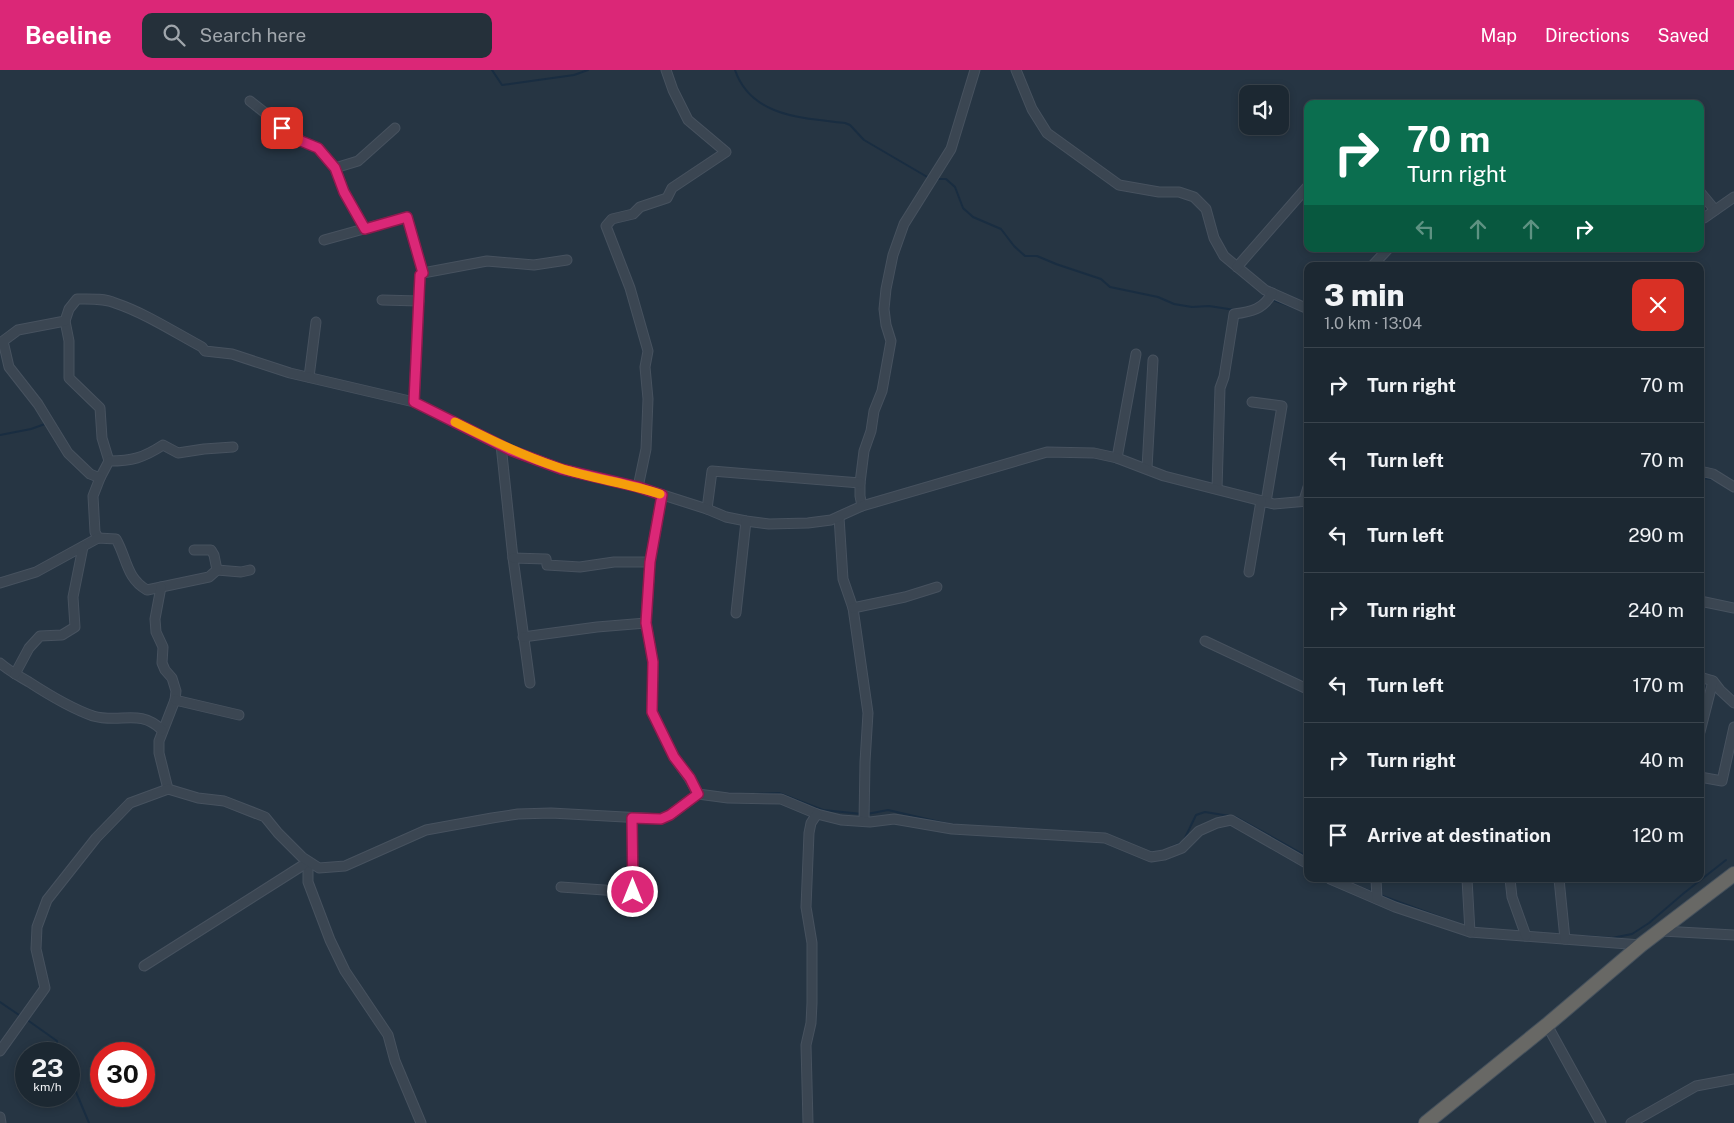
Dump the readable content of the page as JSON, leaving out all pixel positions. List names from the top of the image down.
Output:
{
  "page": {
    "header": "Beeline",
    "search": "Search here",
    "nav": ["Map", "Directions", "Saved"],
    "turn": ["70 m", "Turn right"],
    "heading": ["3 min", "1.0 km · 13:04"],
    "list": [
      {
        "name": "Turn right",
        "value": "70 m"
      },
      {
        "name": "Turn left",
        "value": "70 m"
      },
      {
        "name": "Turn left",
        "value": "290 m"
      },
      {
        "name": "Turn right",
        "value": "240 m"
      },
      {
        "name": "Turn left",
        "value": "170 m"
      },
      {
        "name": "Turn right",
        "value": "40 m"
      },
      {
        "name": "Arrive at destination",
        "value": "120 m"
      }
    ],
    "speed": "23 km/h",
    "limit": "30"
  }
}
